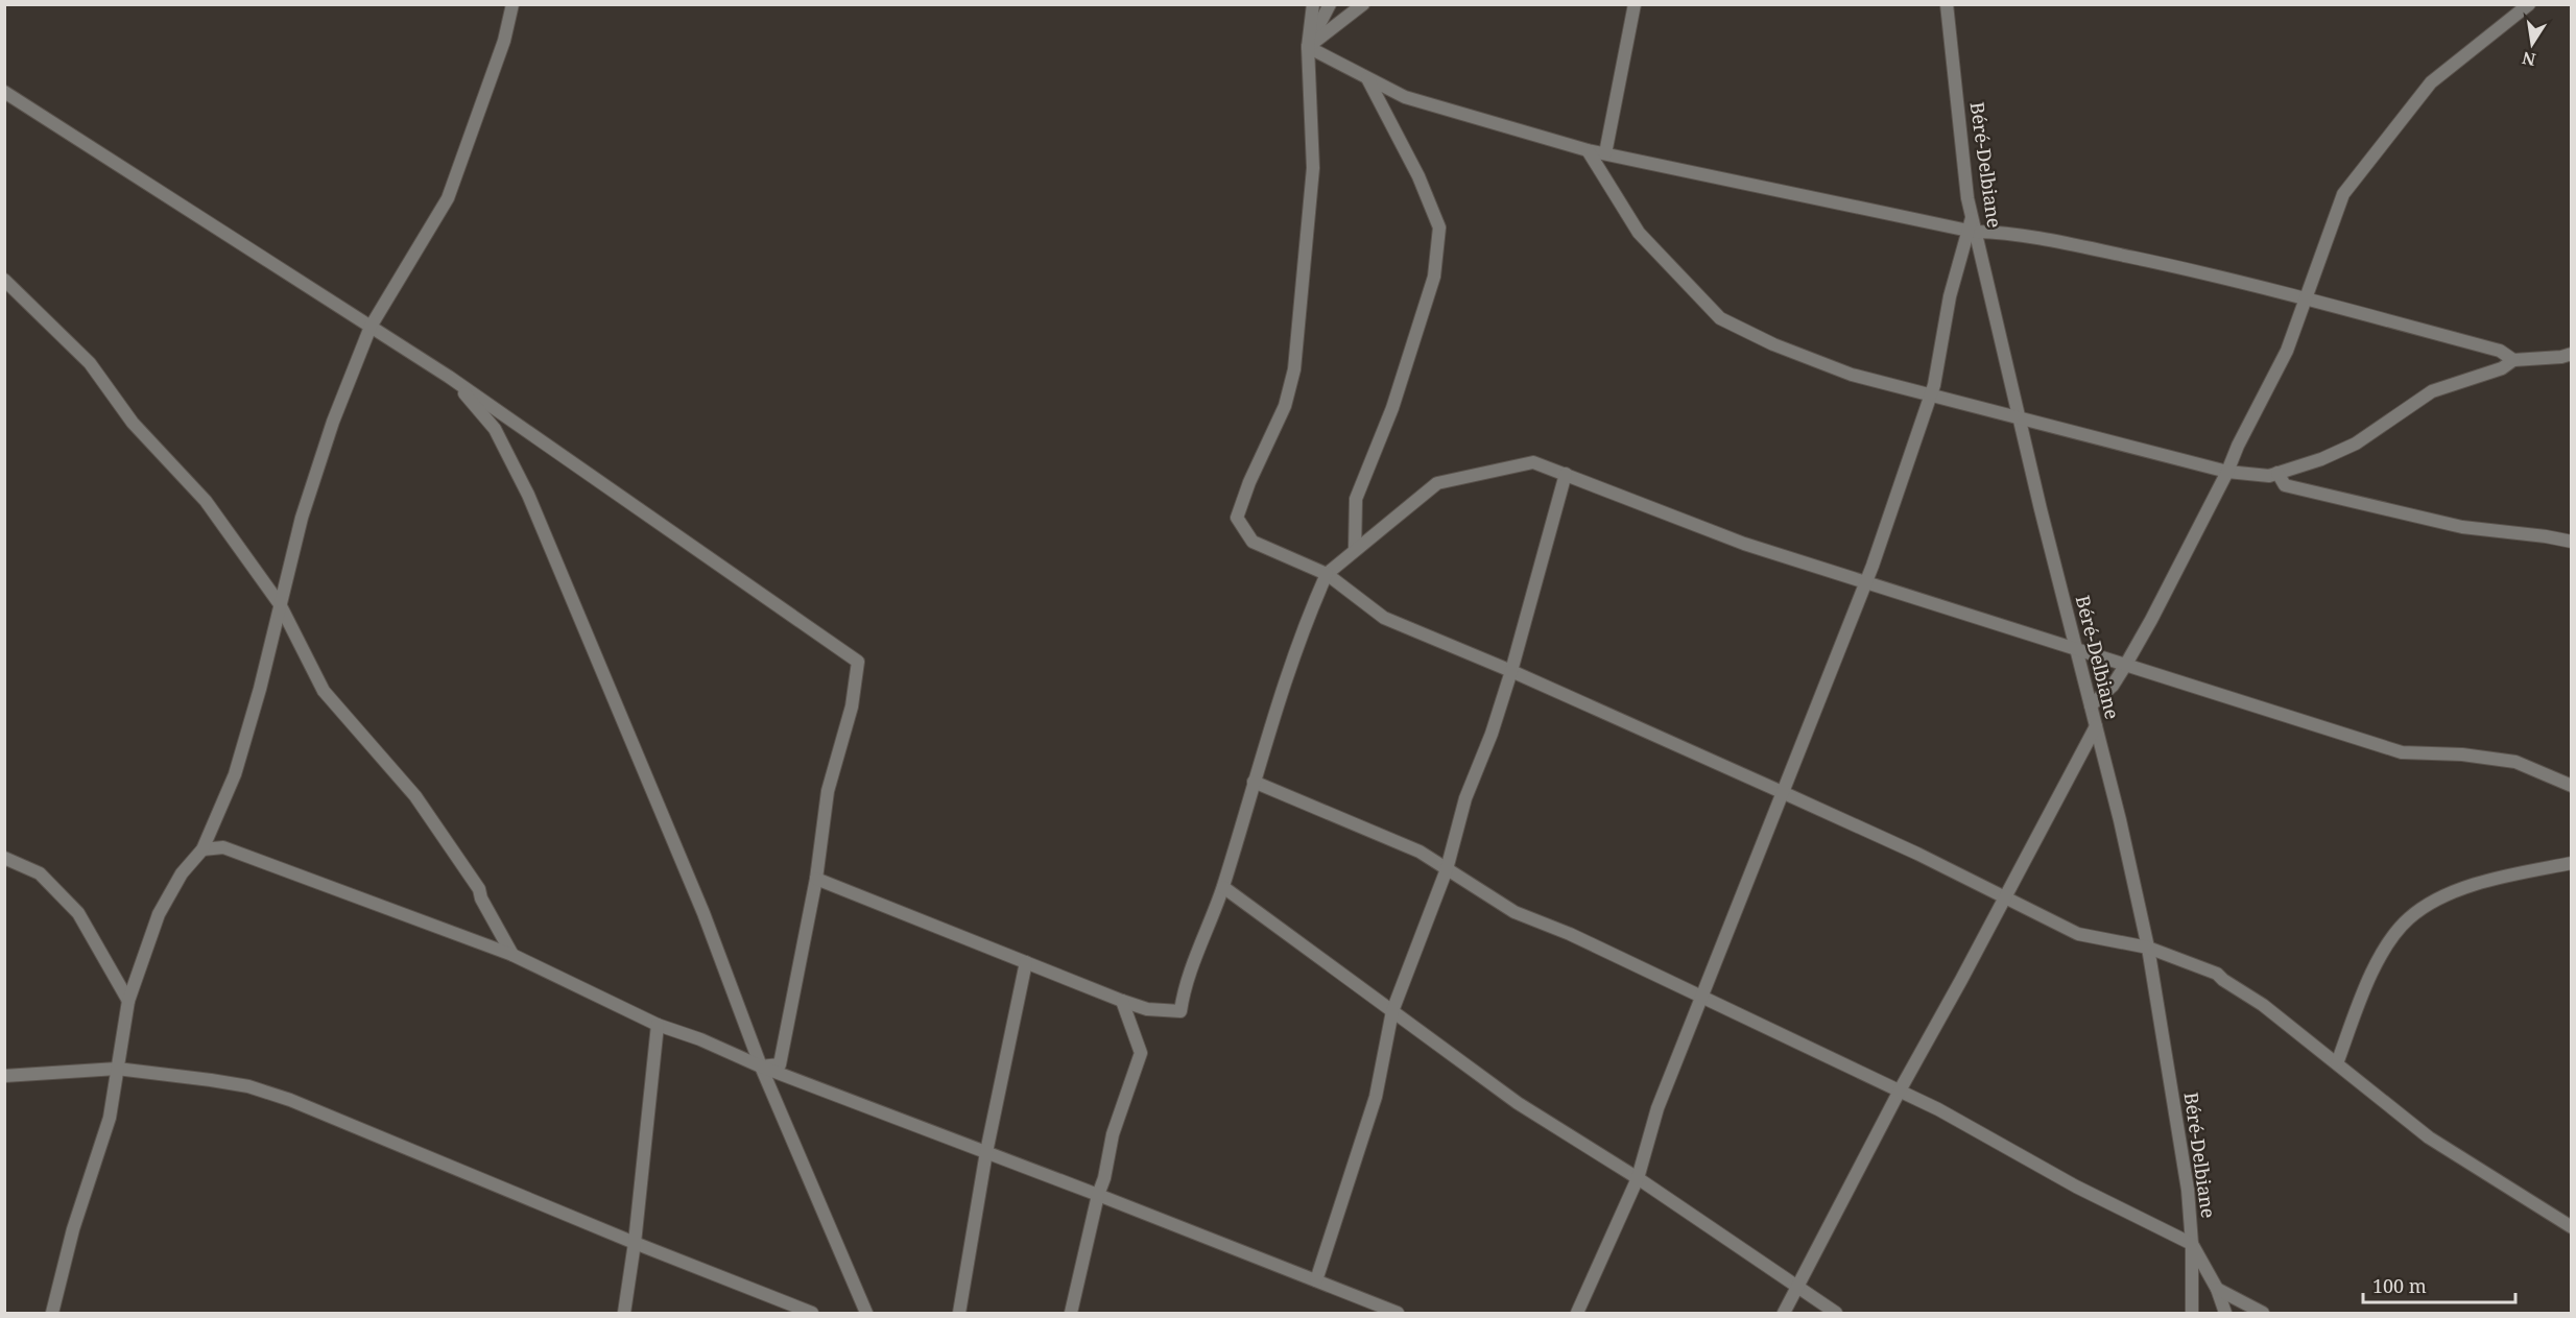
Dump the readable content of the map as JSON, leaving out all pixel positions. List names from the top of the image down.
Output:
{
  "streets": {
    "street": ["Béré-Delbiane"]
  },
  "scale_bar": "100 m",
  "north": "bottom"
}
